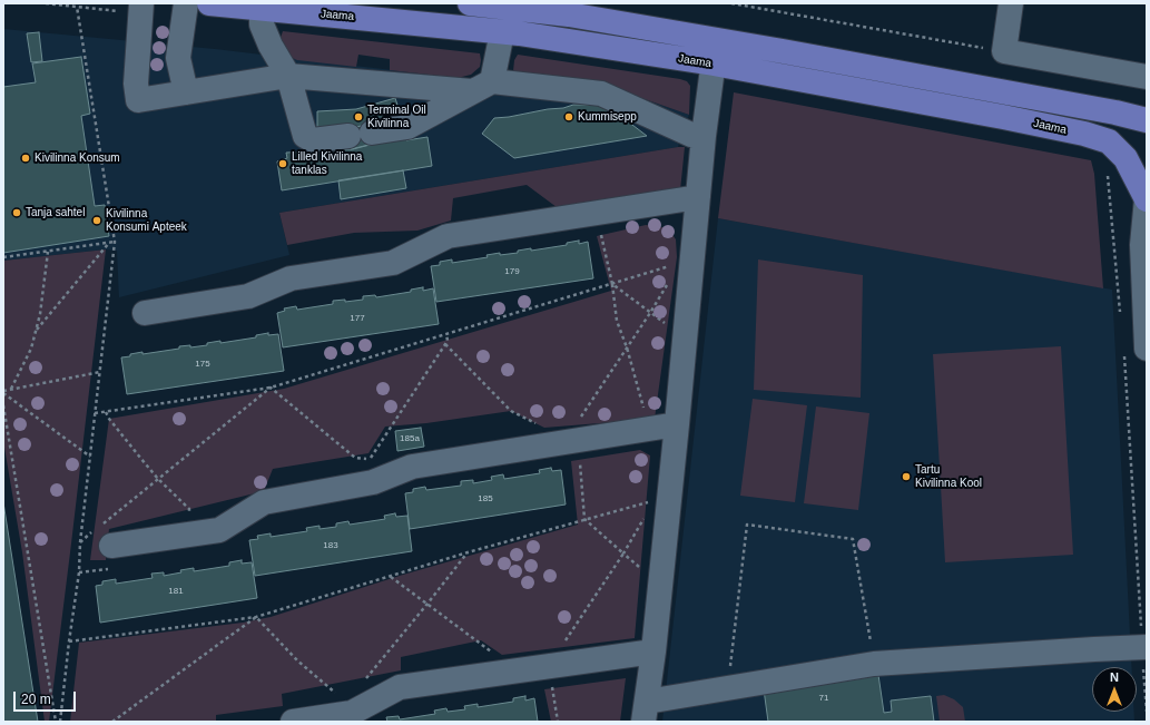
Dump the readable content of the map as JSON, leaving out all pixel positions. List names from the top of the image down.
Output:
{
  "streets": {
    "main road": ["Jaama"]
  },
  "places": [
    "Terminal Oil Kivilinna",
    "Kummisepp",
    "Kivilinna Konsum",
    "Lilled Kivilinna tanklas",
    "Tanja sahtel",
    "Kivilinna Konsumi Apteek",
    "Tartu Kivilinna Kool"
  ],
  "house_numbers": [
    "179",
    "177",
    "175",
    "185a",
    "185",
    "183",
    "181",
    "71"
  ],
  "scale_bar": "20 m",
  "north": "top"
}
